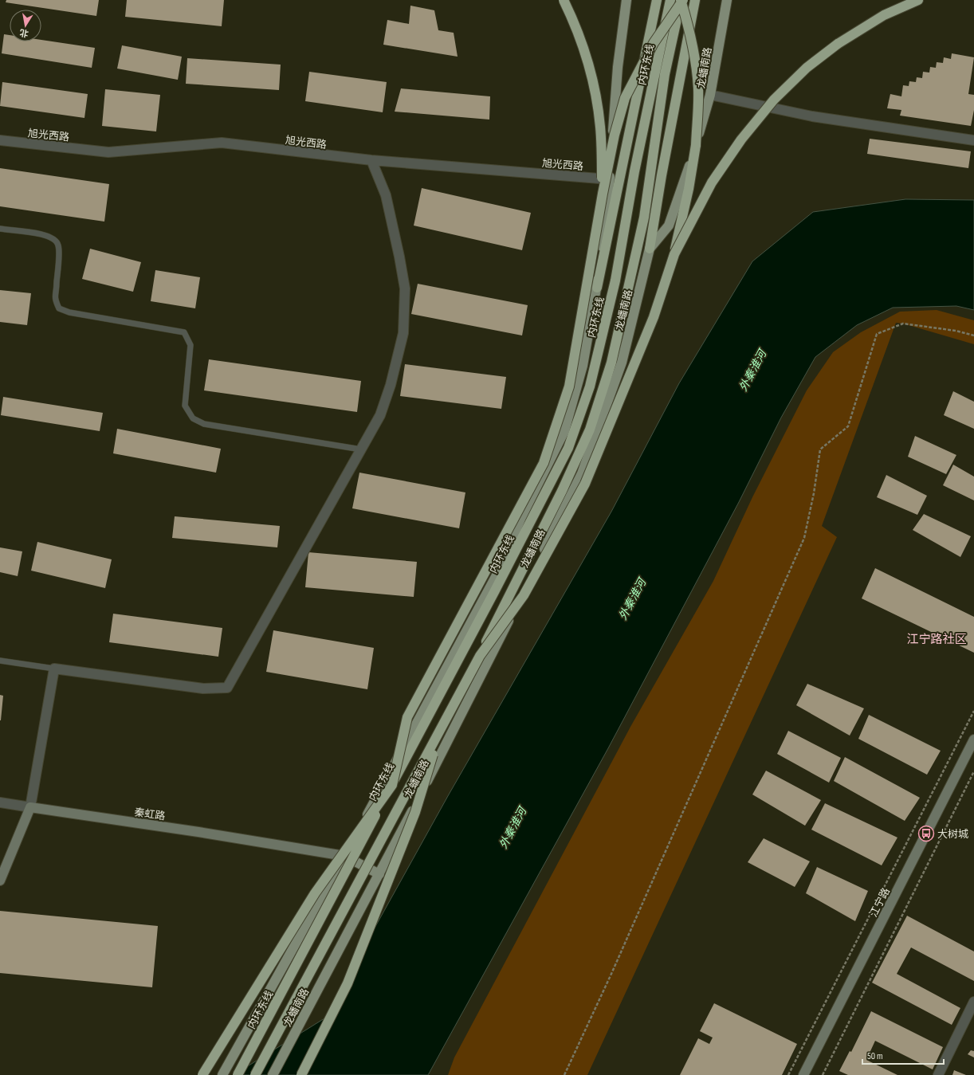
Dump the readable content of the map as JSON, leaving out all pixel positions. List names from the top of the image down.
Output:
{
  "streets": {
    "highway": ["内环东线"],
    "main road": ["龙蟠南路"],
    "street": ["旭光西路", "秦虹路", "江宁路"]
  },
  "crossings": [
    ["龙蟠南路", "旭光西路"],
    ["龙蟠南路", "秦虹路"]
  ],
  "districts": ["江宁路社区"],
  "water": ["外秦淮河"],
  "places": {
    "bus stop": ["大树城"]
  },
  "scale_bar": "50 m",
  "north": "bottom"
}
